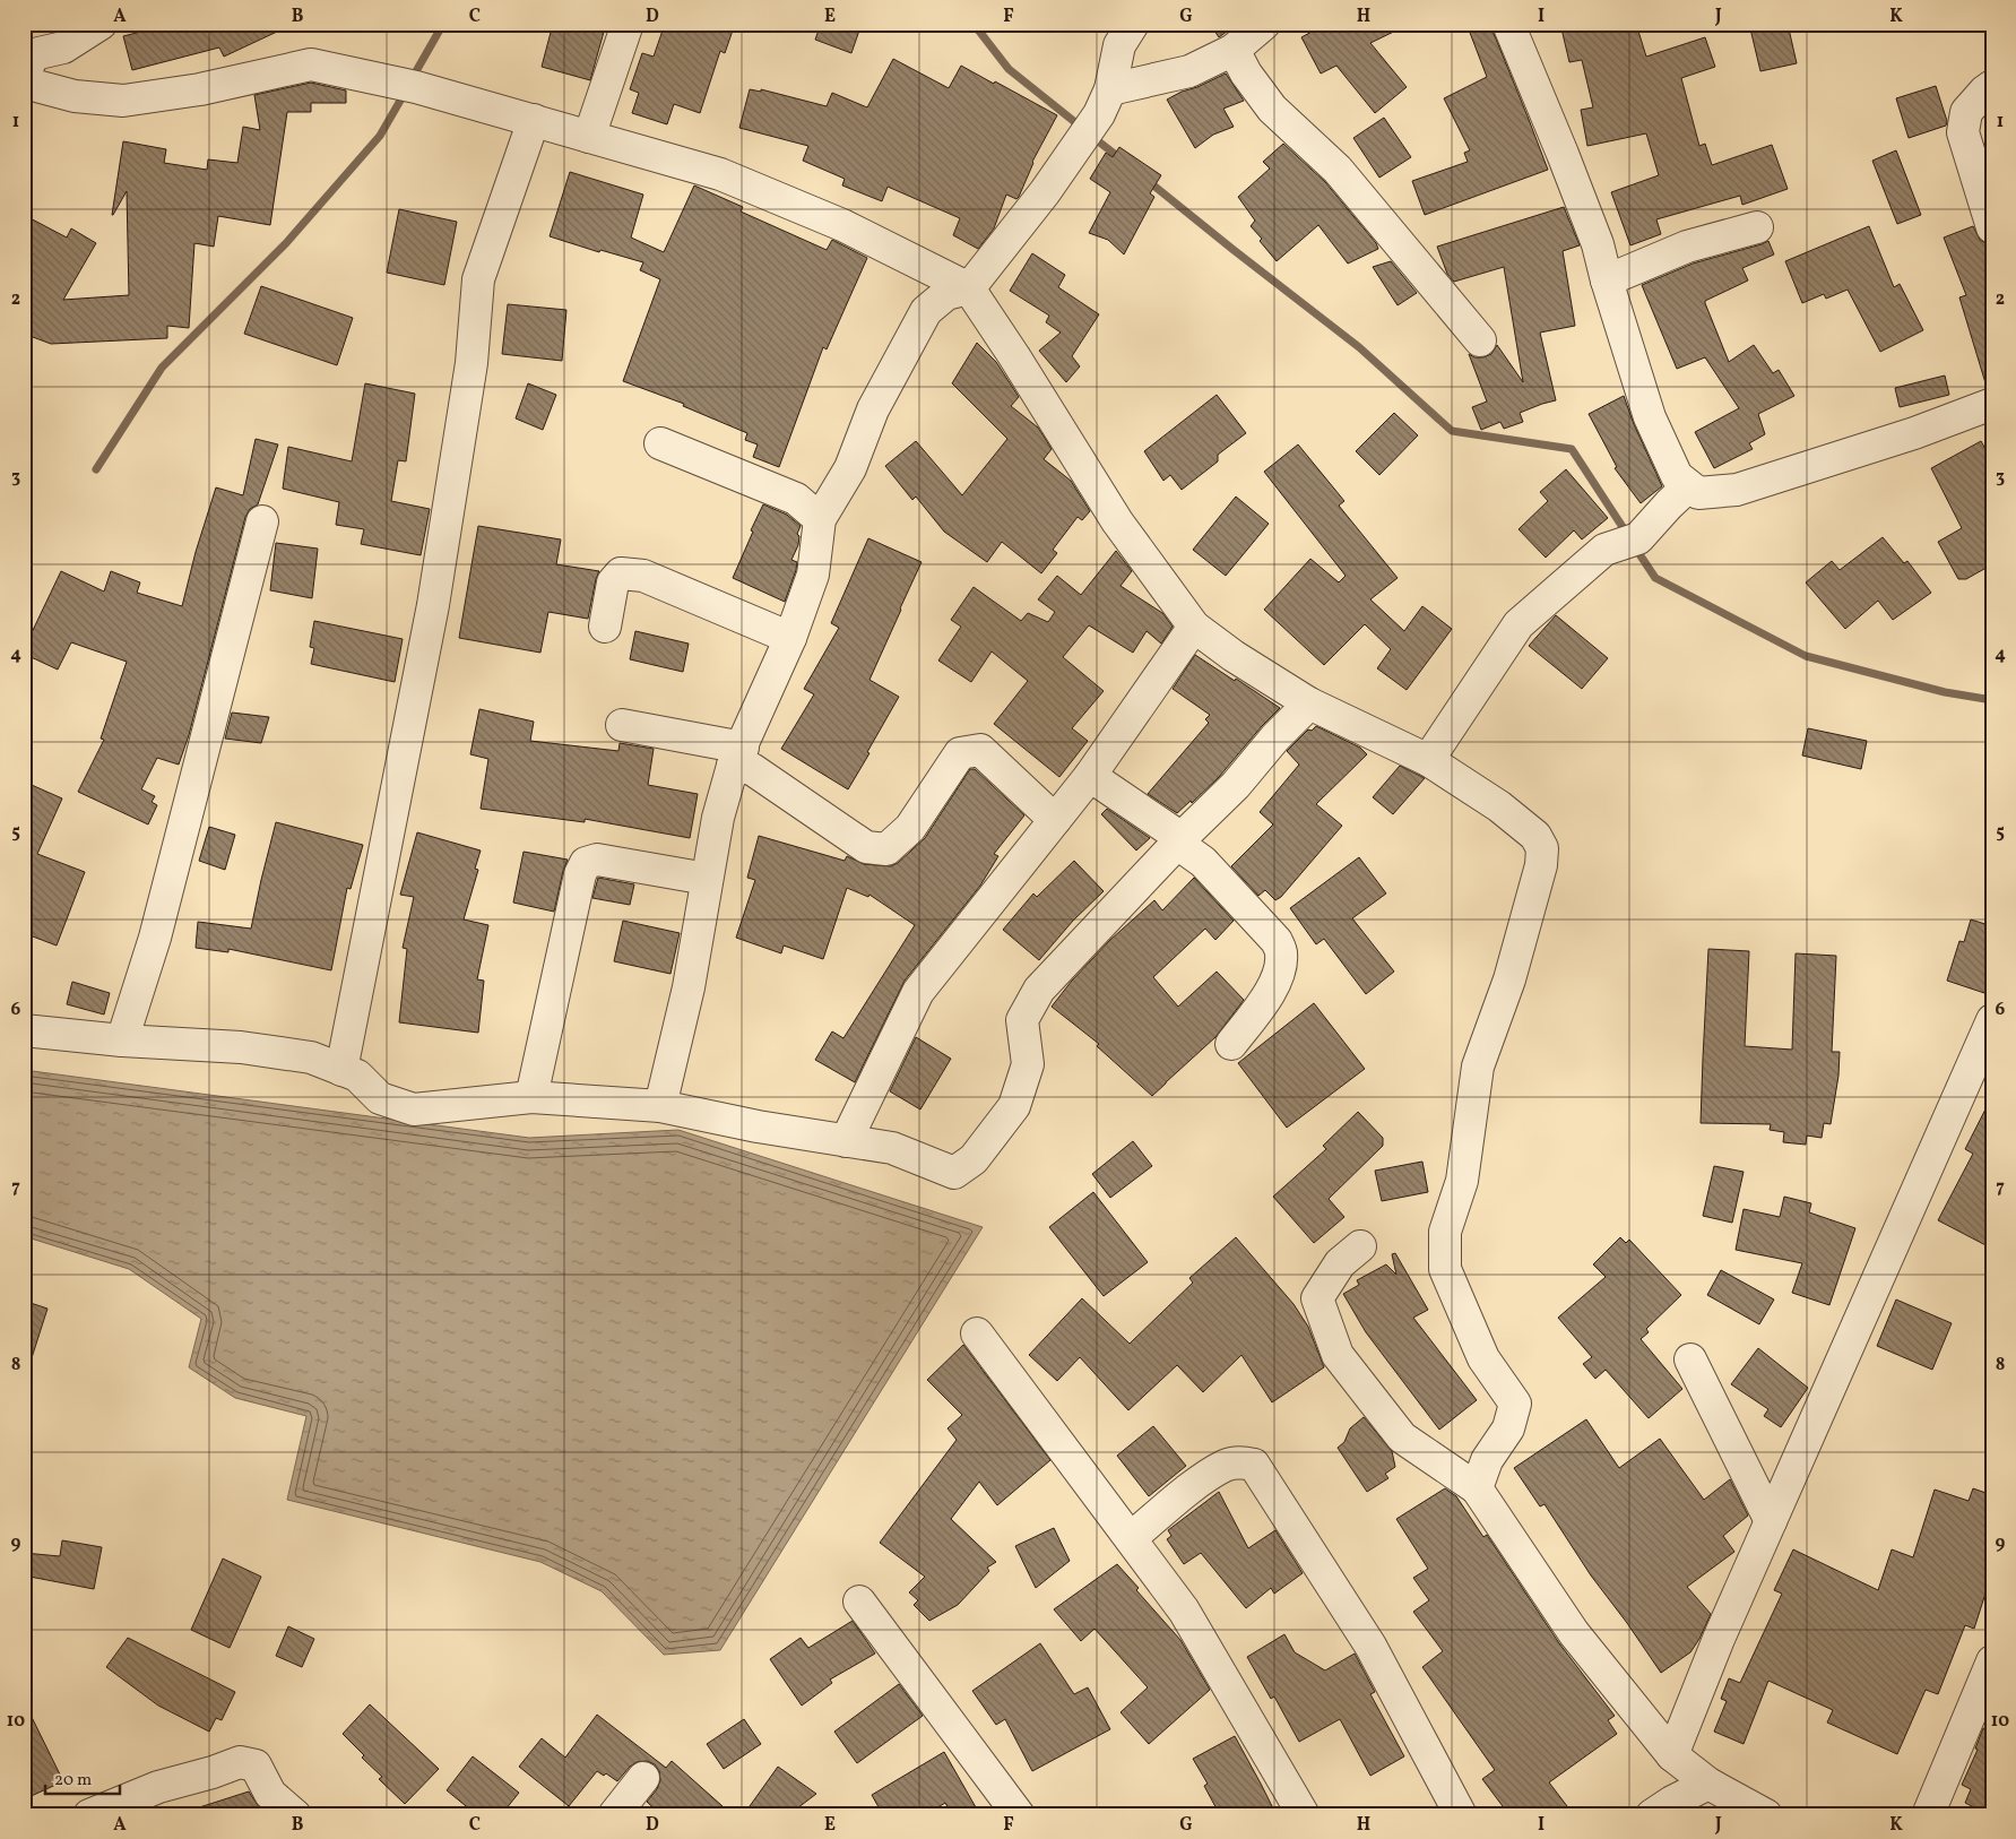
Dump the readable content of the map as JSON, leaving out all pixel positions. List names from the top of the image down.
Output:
{
  "scale_bar": "20 m",
  "grid": {
    "columns": [
      "A",
      "B",
      "C",
      "D",
      "E",
      "F",
      "G",
      "H",
      "I",
      "J",
      "K"
    ],
    "rows": [
      "1",
      "2",
      "3",
      "4",
      "5",
      "6",
      "7",
      "8",
      "9",
      "10"
    ]
  }
}
